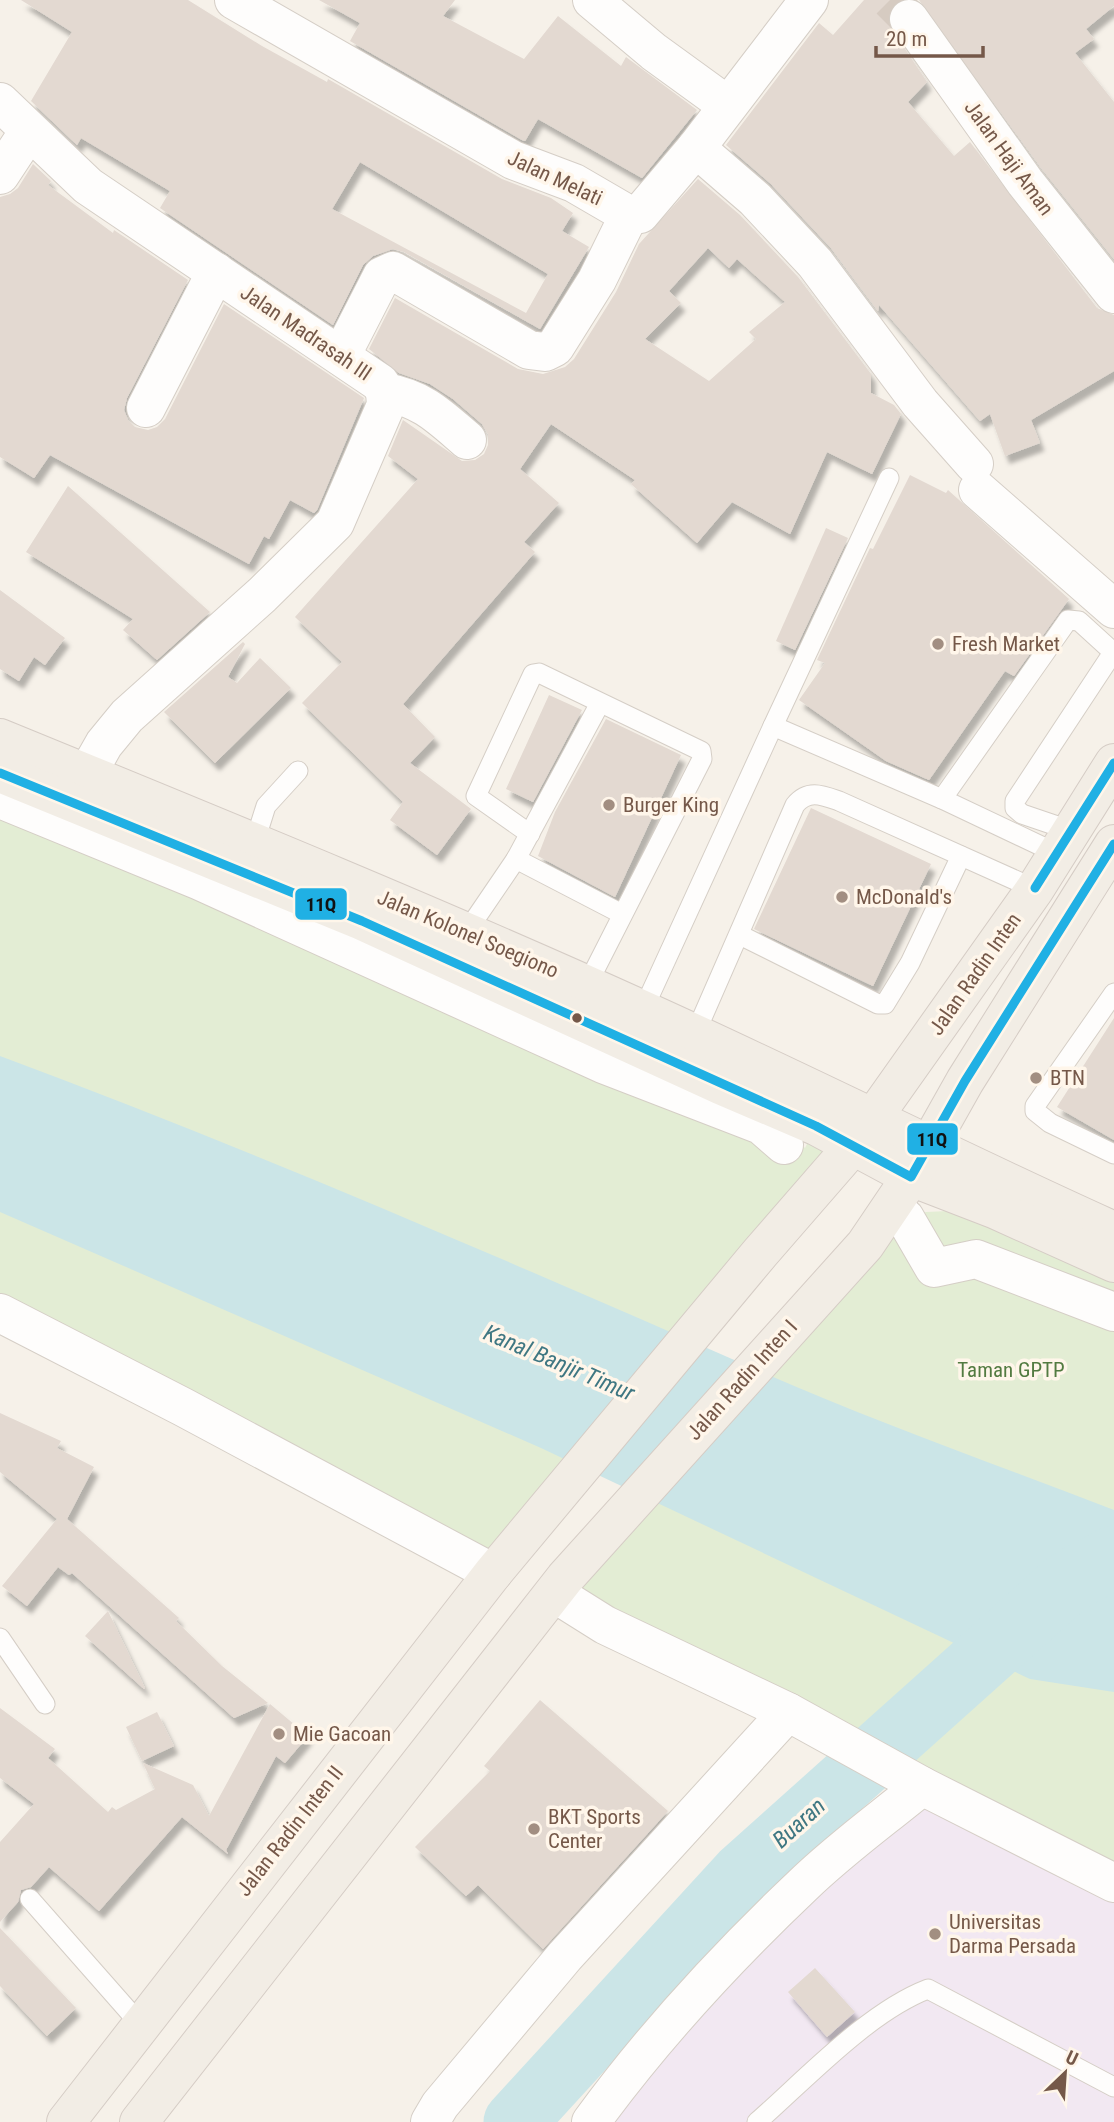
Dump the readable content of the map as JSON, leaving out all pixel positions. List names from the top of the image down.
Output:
{
  "streets": {
    "main road": [
      "Jalan Kolonel Soegiono",
      "Jalan Radin Inten",
      "Jalan Radin Inten I",
      "Jalan Radin Inten II"
    ],
    "street": ["Jalan Haji Aman", "Jalan Melati", "Jalan Madrasah III"]
  },
  "crossings": [
    ["Jalan Madrasah III", "Jalan Kolonel Soegiono"],
    ["Jalan Kolonel Soegiono", "Jalan Radin Inten"],
    ["Jalan Kolonel Soegiono", "Jalan Radin Inten I"]
  ],
  "water": ["Kanal Banjir Timur", "Buaran"],
  "parks": ["Taman GPTP"],
  "places": [
    "Fresh Market",
    "Burger King",
    "McDonald's",
    "BTN",
    "Mie Gacoan",
    "BKT Sports Center",
    "Universitas Darma Persada"
  ],
  "lines": ["transit line 11Q"],
  "scale_bar": "20 m",
  "north": "top right"
}
